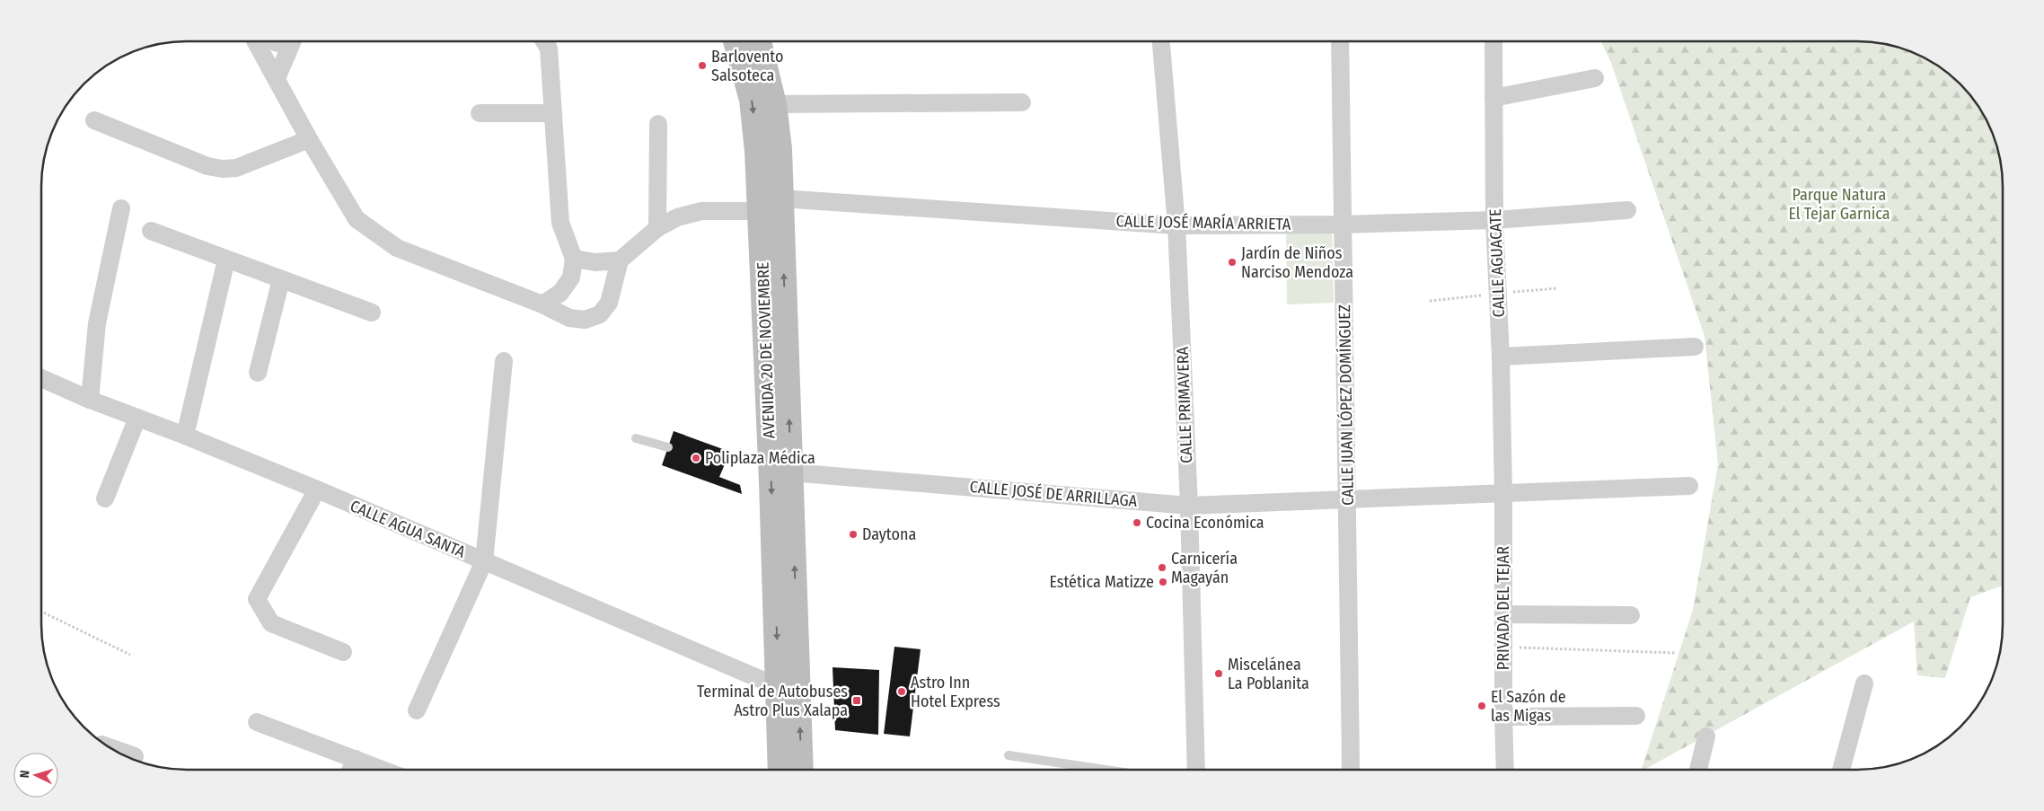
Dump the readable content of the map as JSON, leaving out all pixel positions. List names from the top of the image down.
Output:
{
  "streets": {
    "main road": ["AVENIDA 20 DE NOVIEMBRE"],
    "street": [
      "CALLE JOSÉ MARÍA ARRIETA",
      "CALLE AGUACATE",
      "CALLE PRIMAVERA",
      "CALLE JUAN LÓPEZ DOMÍNGUEZ",
      "CALLE JOSÉ DE ARRILLAGA",
      "CALLE AGUA SANTA",
      "PRIVADA DEL TEJAR"
    ]
  },
  "crossings": [
    ["CALLE JOSÉ MARÍA ARRIETA", "CALLE AGUACATE"],
    ["CALLE JOSÉ MARÍA ARRIETA", "AVENIDA 20 DE NOVIEMBRE"],
    ["CALLE JOSÉ MARÍA ARRIETA", "CALLE PRIMAVERA"],
    ["CALLE JOSÉ MARÍA ARRIETA", "CALLE JUAN LÓPEZ DOMÍNGUEZ"],
    ["CALLE AGUACATE", "CALLE JOSÉ DE ARRILLAGA"],
    ["CALLE AGUACATE", "PRIVADA DEL TEJAR"],
    ["AVENIDA 20 DE NOVIEMBRE", "CALLE JOSÉ DE ARRILLAGA"],
    ["AVENIDA 20 DE NOVIEMBRE", "CALLE AGUA SANTA"],
    ["CALLE PRIMAVERA", "CALLE JOSÉ DE ARRILLAGA"],
    ["CALLE JUAN LÓPEZ DOMÍNGUEZ", "CALLE JOSÉ DE ARRILLAGA"],
    ["CALLE JOSÉ DE ARRILLAGA", "PRIVADA DEL TEJAR"]
  ],
  "parks": ["Parque Natura El Tejar Garnica"],
  "places": {
    "other": [
      "Barlovento Salsoteca",
      "Jardín de Niños Narciso Mendoza",
      "Poliplaza Médica",
      "Cocina Económica",
      "Daytona",
      "Carnicería Magayán",
      "Estética Matizze",
      "Miscelánea La Poblanita",
      "Astro Inn Hotel Express",
      "El Sazón de las Migas"
    ],
    "transit": ["Terminal de Autobuses Astro Plus Xalapa"]
  },
  "north": "left"
}
